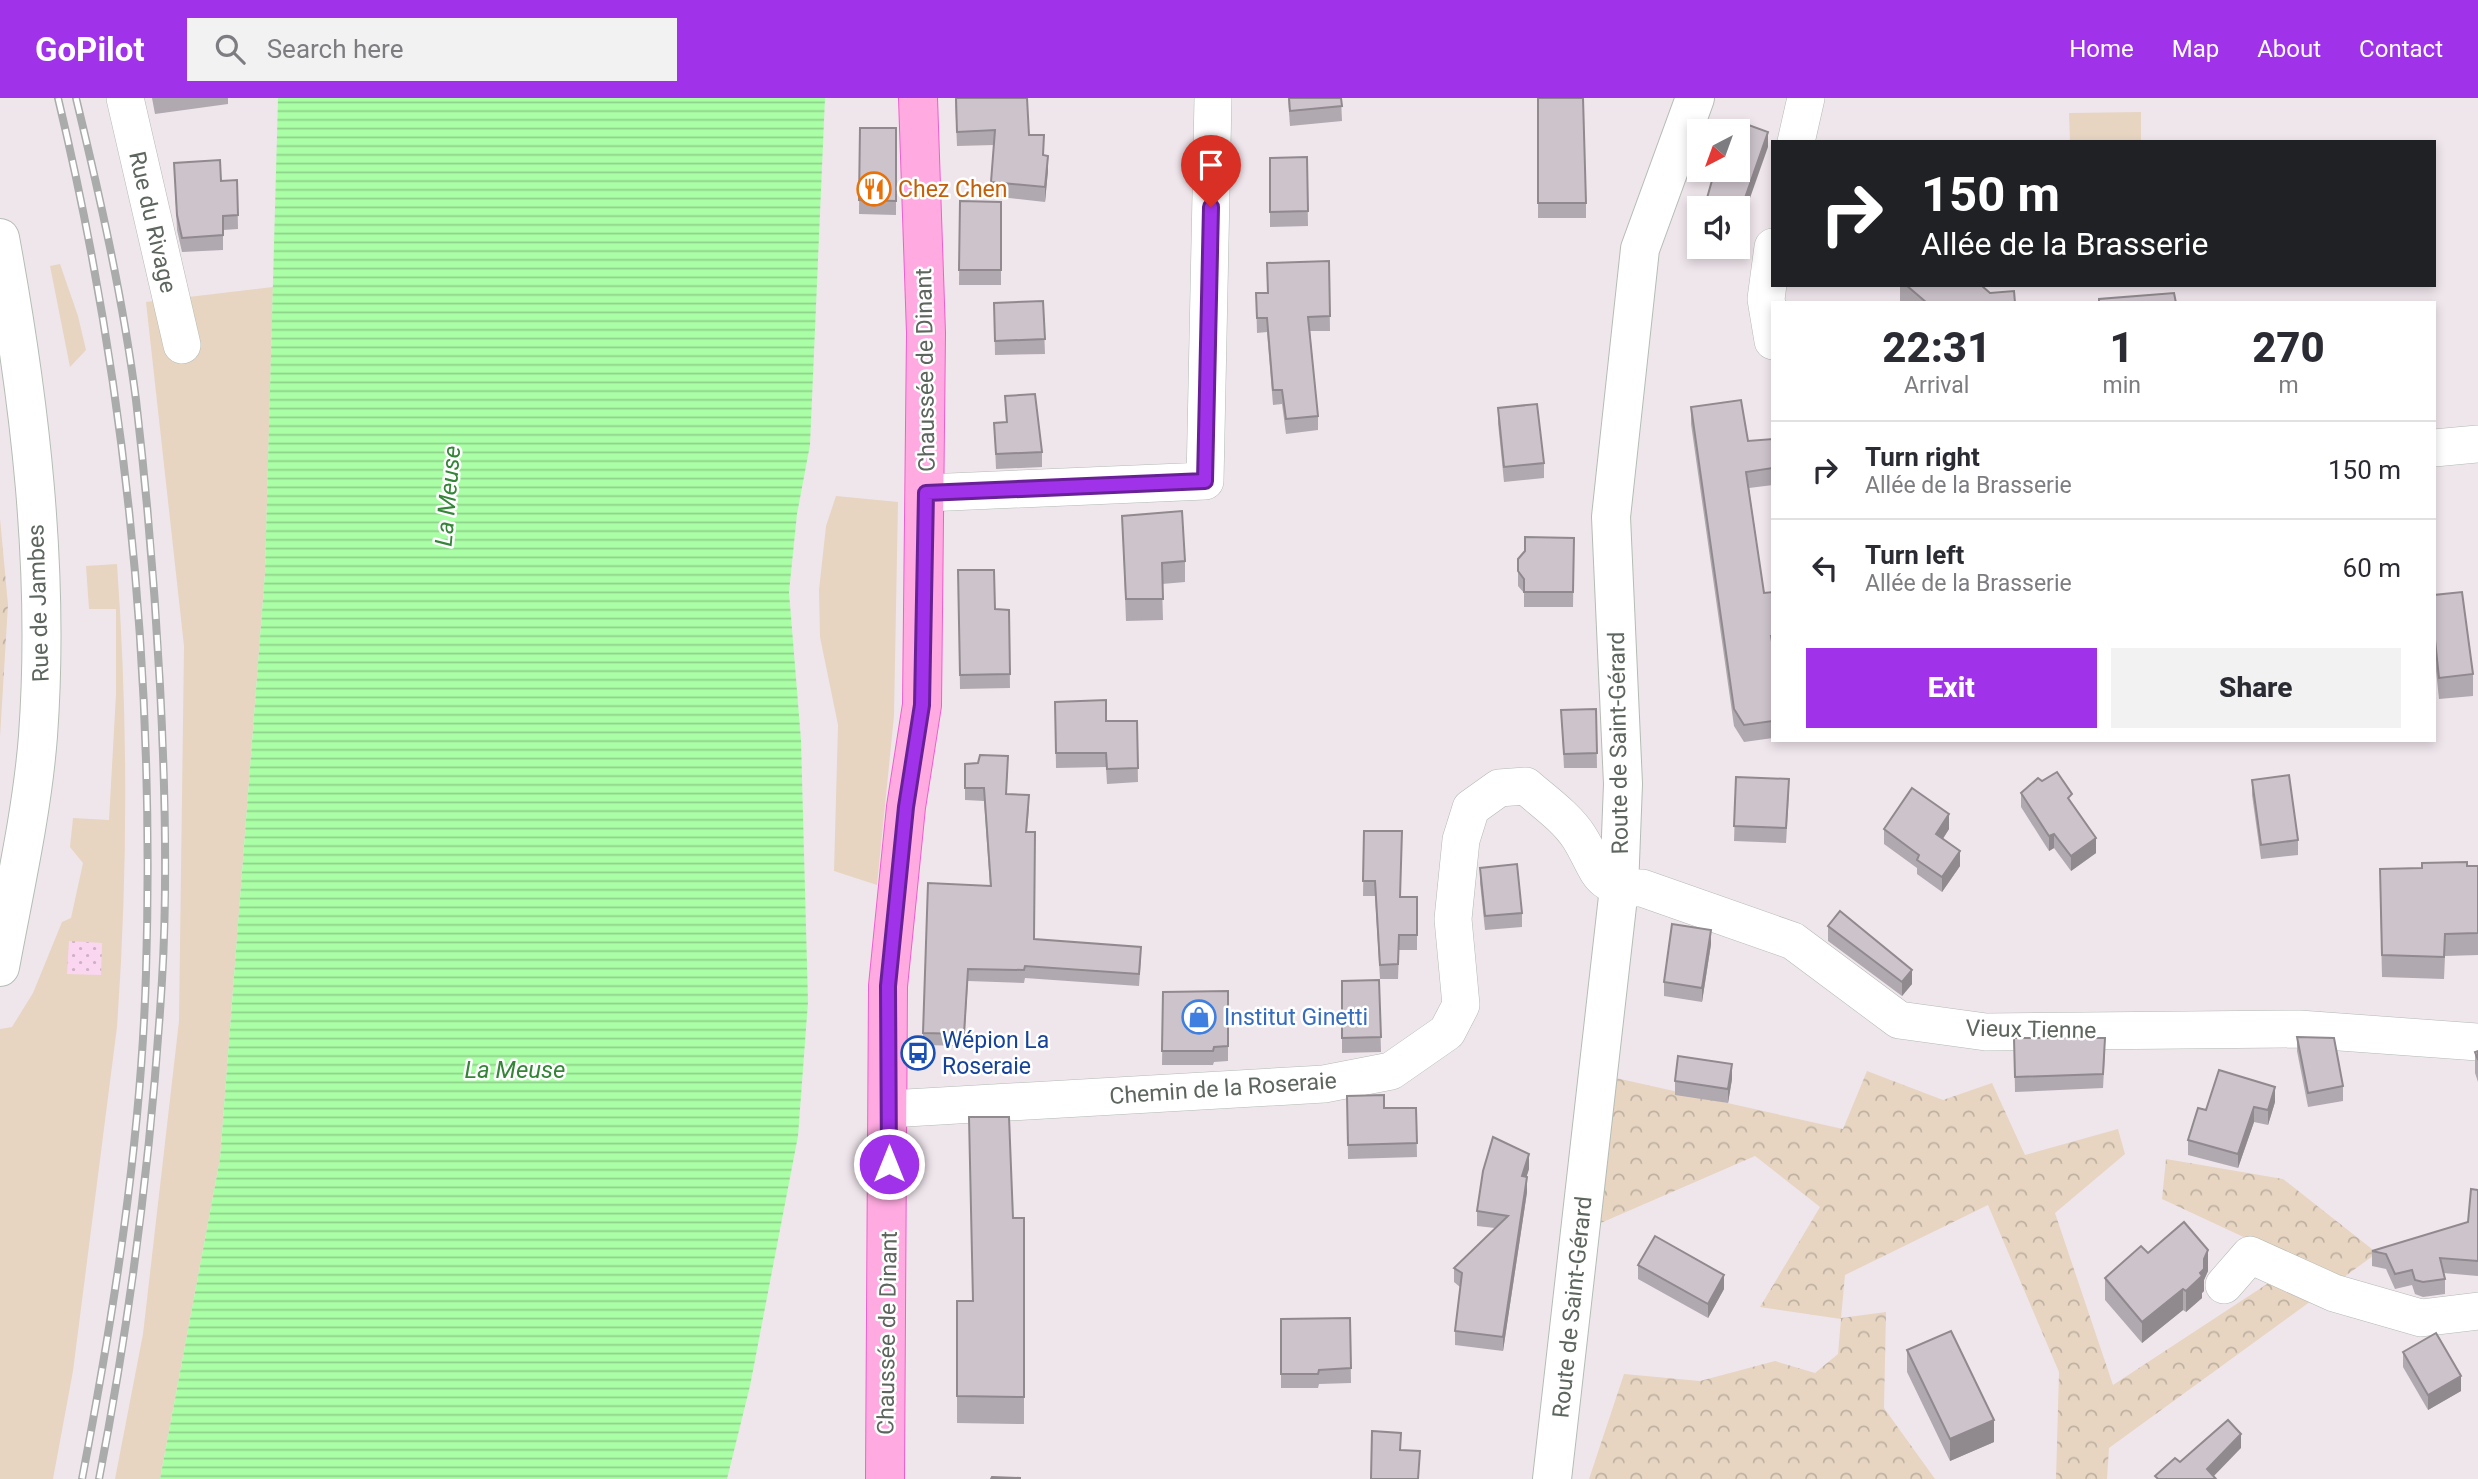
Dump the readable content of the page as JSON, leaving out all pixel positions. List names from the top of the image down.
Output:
{
  "streets": {
    "main road": ["Chaussée de Dinant", "Rue de Jambes", "Route de Saint-Gérard"],
    "street": ["Rue du Rivage", "Vieux Tienne", "Chemin de la Roseraie"]
  },
  "crossings": [
    ["Chaussée de Dinant", "Chemin de la Roseraie"],
    ["Route de Saint-Gérard", "Vieux Tienne"],
    ["Route de Saint-Gérard", "Chemin de la Roseraie"],
    ["Vieux Tienne", "Chemin de la Roseraie"]
  ],
  "water": ["La Meuse"],
  "places": {
    "restaurant": ["Chez Chen"],
    "shop": ["Institut Ginetti"],
    "bus stop": ["Wépion La Roseraie"]
  },
  "north": "bottom left",
  "page": {
    "header": "GoPilot",
    "search": "Search here",
    "nav": [
      "Home",
      "Map",
      "About",
      "Contact"
    ],
    "turn": ["150 m", "Allée de la Brasserie"],
    "eta": [
      "22:31",
      "Arrival",
      "1",
      "min",
      "270",
      "m"
    ],
    "list": [
      {
        "name": "Turn right",
        "note": "Allée de la Brasserie",
        "value": "150 m"
      },
      {
        "name": "Turn left",
        "note": "Allée de la Brasserie",
        "value": "60 m"
      }
    ],
    "buttons": ["Exit", "Share"]
  }
}
